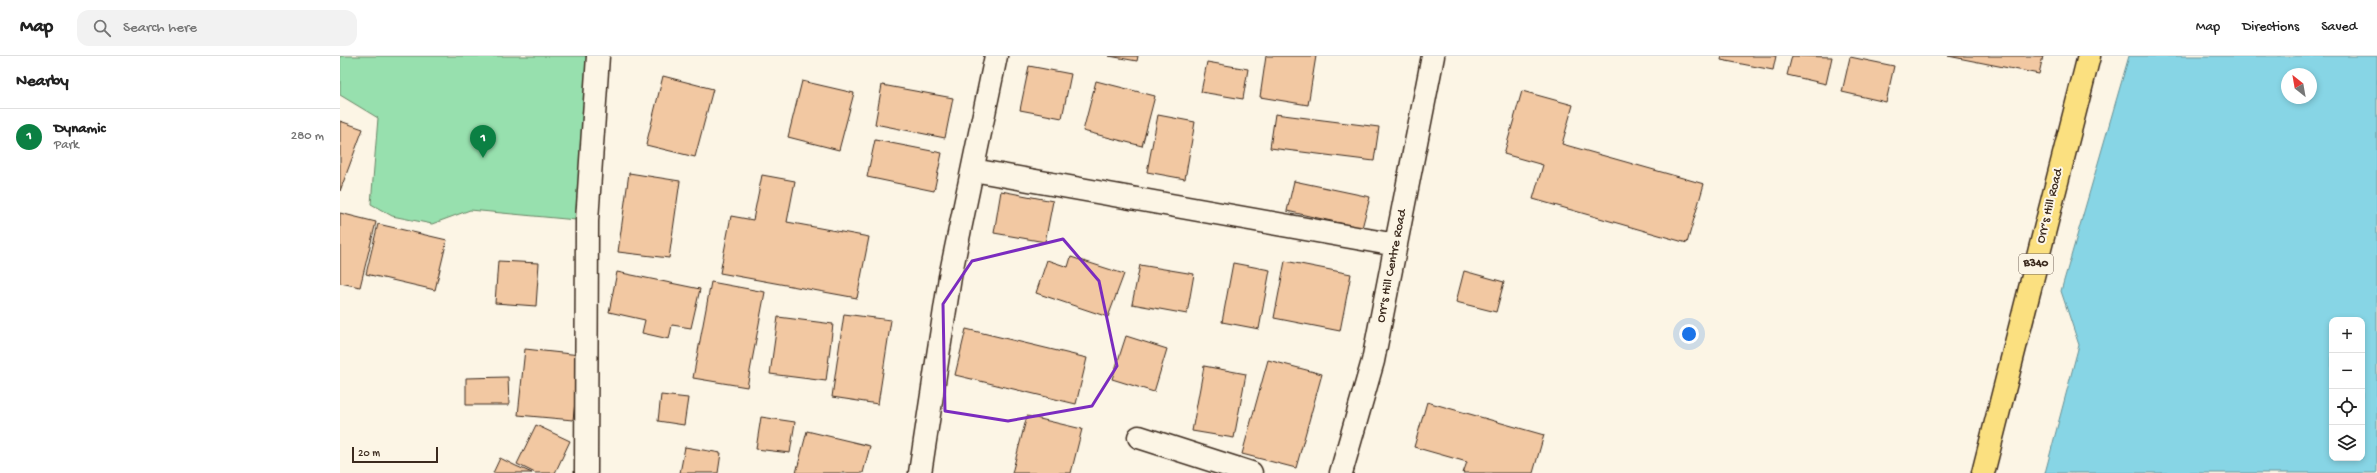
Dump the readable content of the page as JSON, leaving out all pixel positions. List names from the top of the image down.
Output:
{
  "streets": {
    "main road": ["Orr’s Hill Road", "B340"],
    "street": ["Orr's Hill Centre Road"]
  },
  "scale_bar": "20 m",
  "north": "top left",
  "page": {
    "header": "Map",
    "search": "Search here",
    "nav": ["Map", "Directions", "Saved"],
    "heading": "Nearby",
    "list": [
      {
        "mark": "1",
        "name": "Dynamic",
        "note": "Park",
        "value": "280 m"
      }
    ],
    "pins": "1",
    "map_buttons": ["+", "−"],
    "scale": "20 m"
  }
}
